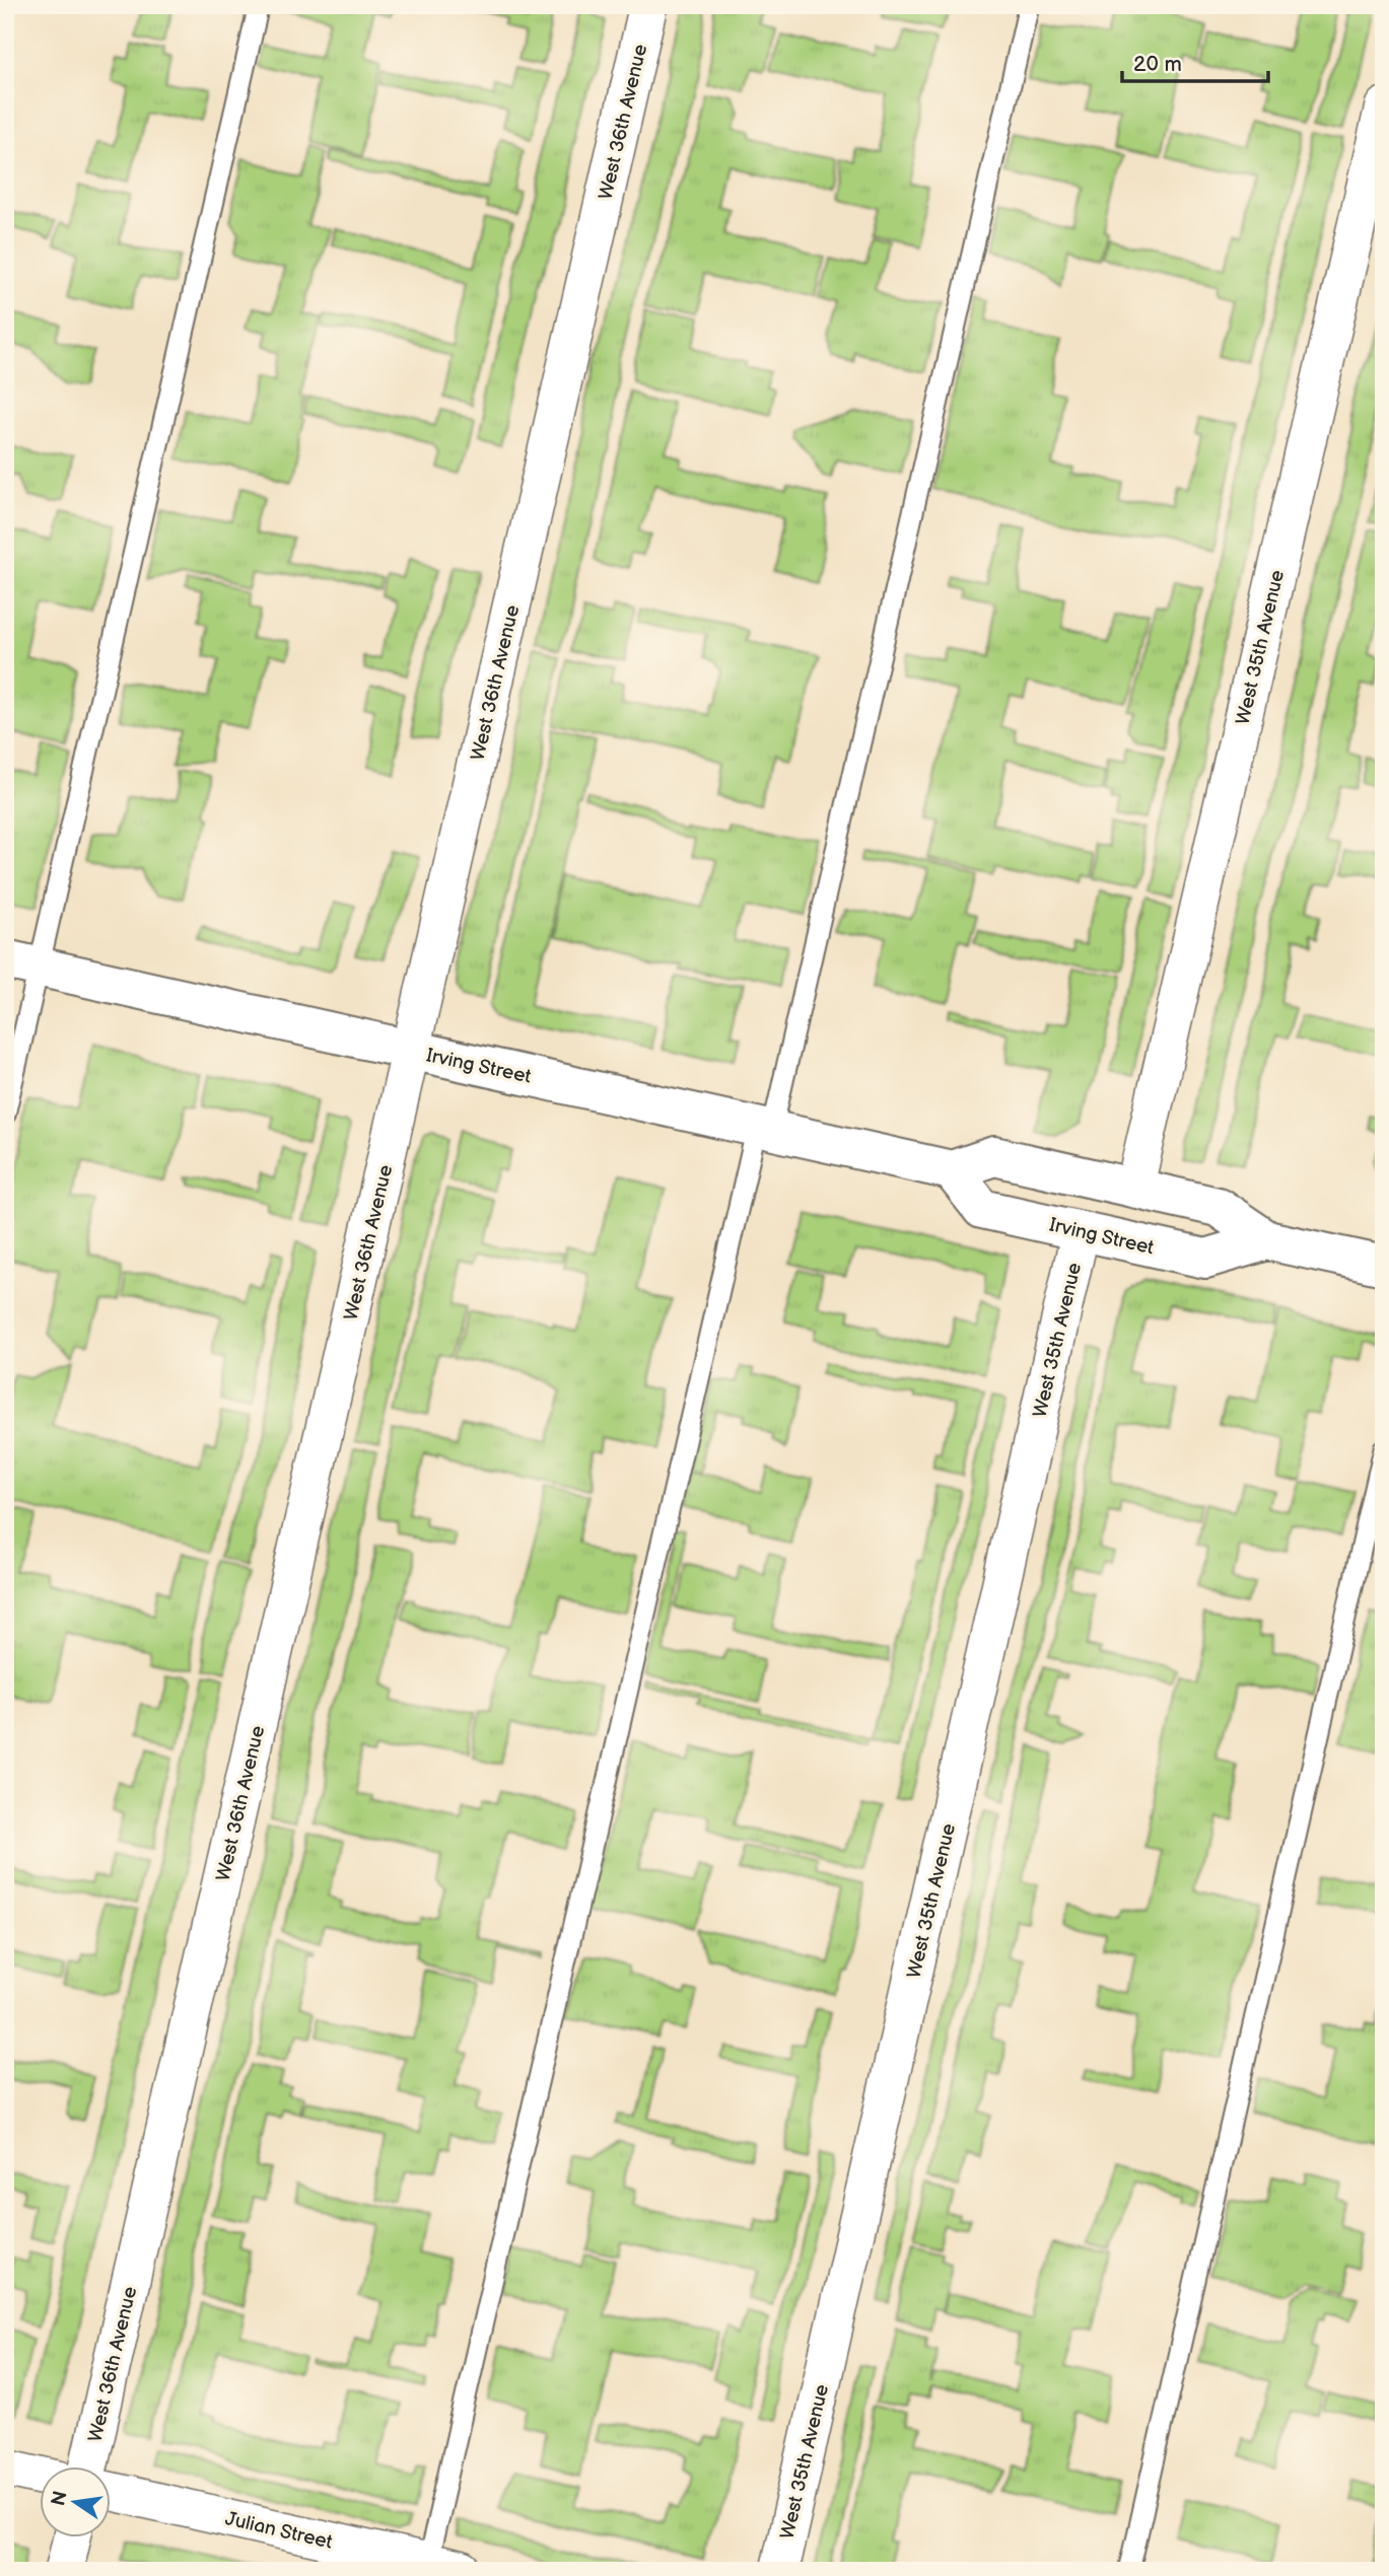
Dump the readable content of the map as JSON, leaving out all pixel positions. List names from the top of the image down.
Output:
{
  "streets": {
    "main road": ["Irving Street"],
    "street": ["West 36th Avenue", "West 35th Avenue", "Julian Street"]
  },
  "crossings": [
    ["West 36th Avenue", "Irving Street"],
    ["West 35th Avenue", "Irving Street"]
  ],
  "scale_bar": "20 m",
  "north": "left"
}
